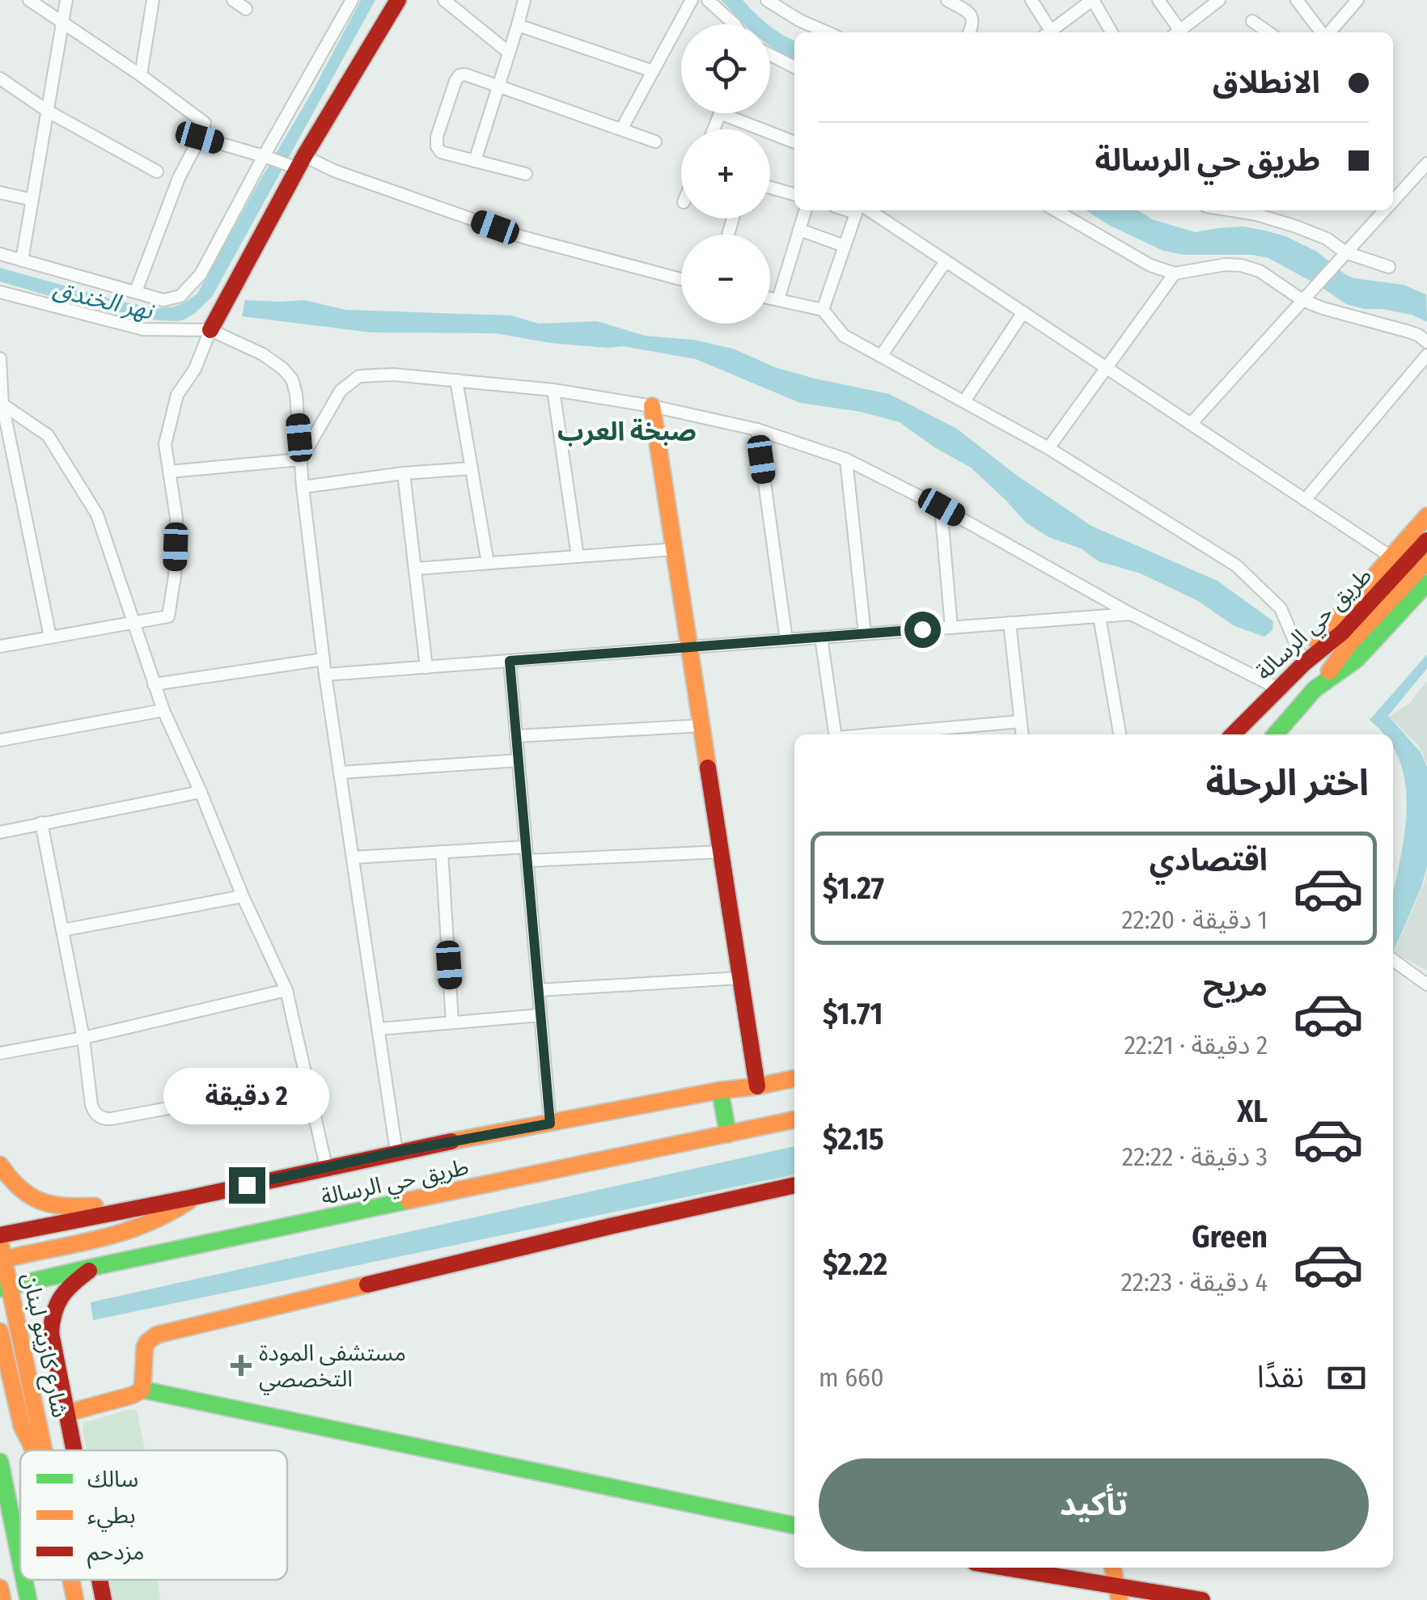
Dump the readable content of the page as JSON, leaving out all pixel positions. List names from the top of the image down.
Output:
{
  "streets": {
    "main road": ["طريق حي الرسالة", "شارع كازينو لبنان"]
  },
  "crossings": [
    ["طريق حي الرسالة", "شارع كازينو لبنان"]
  ],
  "districts": ["صبخة العرب"],
  "water": ["نهر الخندق"],
  "places": {
    "health": ["مستشفى المودة التخصصي"]
  },
  "legend": ["سالك", "بطيء", "مزدحم"],
  "page": {
    "map_buttons": ["+", "−"],
    "banner": ["الانطلاق", "طريق حي الرسالة"],
    "heading": "اختر الرحلة",
    "list": [
      {
        "name": "اقتصادي",
        "note": "1 دقيقة · 22:20",
        "value": "$1.27"
      },
      {
        "name": "مريح",
        "note": "2 دقيقة · 22:21",
        "value": "$1.71"
      },
      {
        "name": "XL",
        "note": "3 دقيقة · 22:22",
        "value": "$2.15"
      },
      {
        "name": "Green",
        "note": "4 دقيقة · 22:23",
        "value": "$2.22"
      }
    ],
    "bubble": "2 دقيقة",
    "pay": ["نقدًا", "660 m"],
    "buttons": "تأكيد"
  }
}
